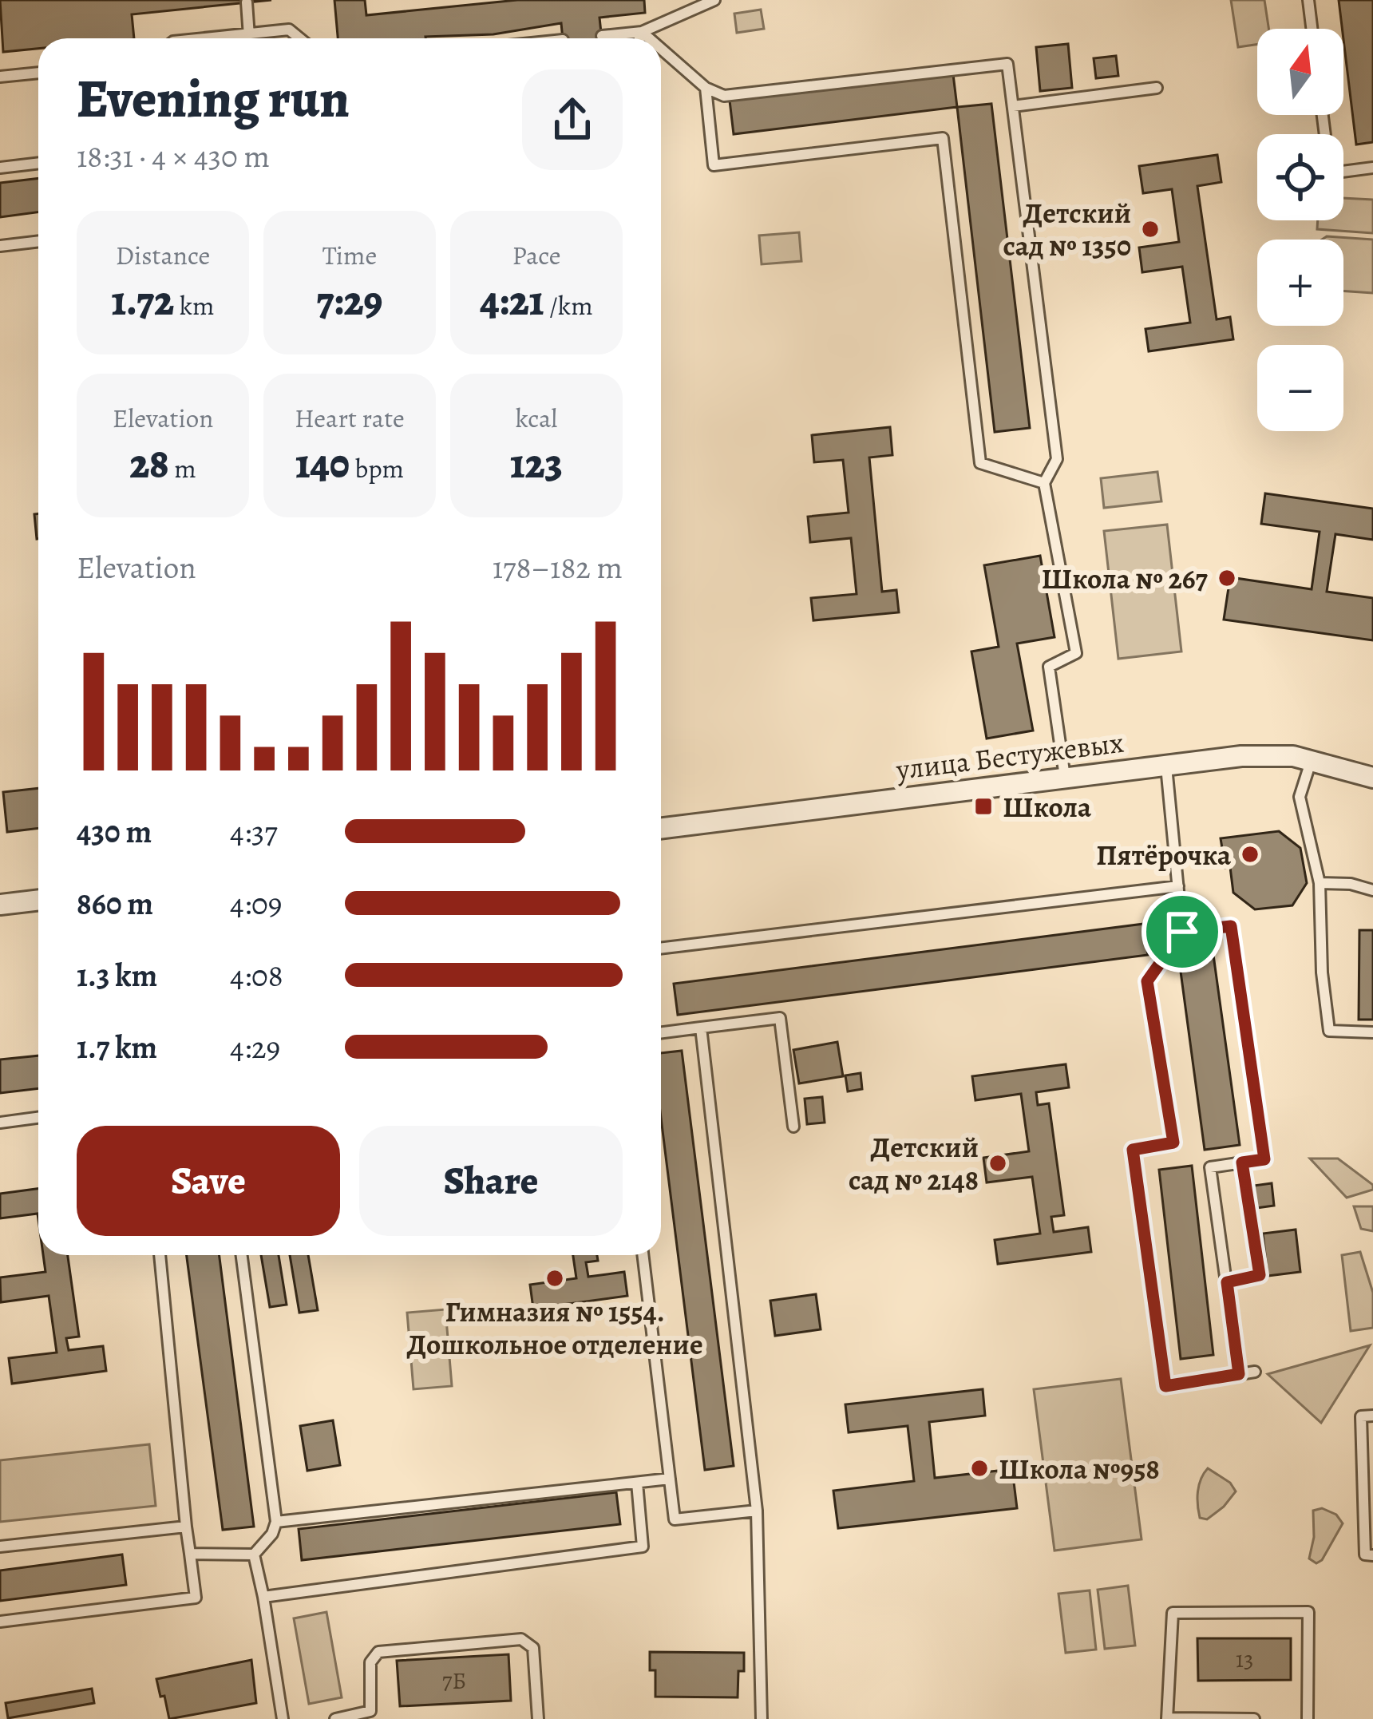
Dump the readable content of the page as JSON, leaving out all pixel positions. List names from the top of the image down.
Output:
{
  "streets": {
    "street": ["улица Бестужевых"]
  },
  "places": {
    "other": [
      "Детский сад № 1350",
      "Школа № 267",
      "Пятёрочка",
      "Детский сад № 2148",
      "Гимназия № 1554. Дошкольное отделение",
      "Школа №958"
    ],
    "transit": ["Школа"]
  },
  "house_numbers": ["13", "7Б"],
  "north": "top",
  "page": {
    "map_buttons": ["+", "−"],
    "heading": ["Evening run", "18:31 · 4 × 430 m"],
    "stats": [
      ["Distance", "1.72 km"],
      ["Time", "7:29"],
      ["Pace", "4:21 /km"],
      ["Elevation", "28 m"],
      ["Heart rate", "140 bpm"],
      ["kcal", "123"]
    ],
    "chart": ["Elevation", "178–182 m"],
    "list": [
      {
        "name": "430 m",
        "note": "4:37"
      },
      {
        "name": "860 m",
        "note": "4:09"
      },
      {
        "name": "1.3 km",
        "note": "4:08"
      },
      {
        "name": "1.7 km",
        "note": "4:29"
      }
    ],
    "buttons": ["Save", "Share"]
  }
}
